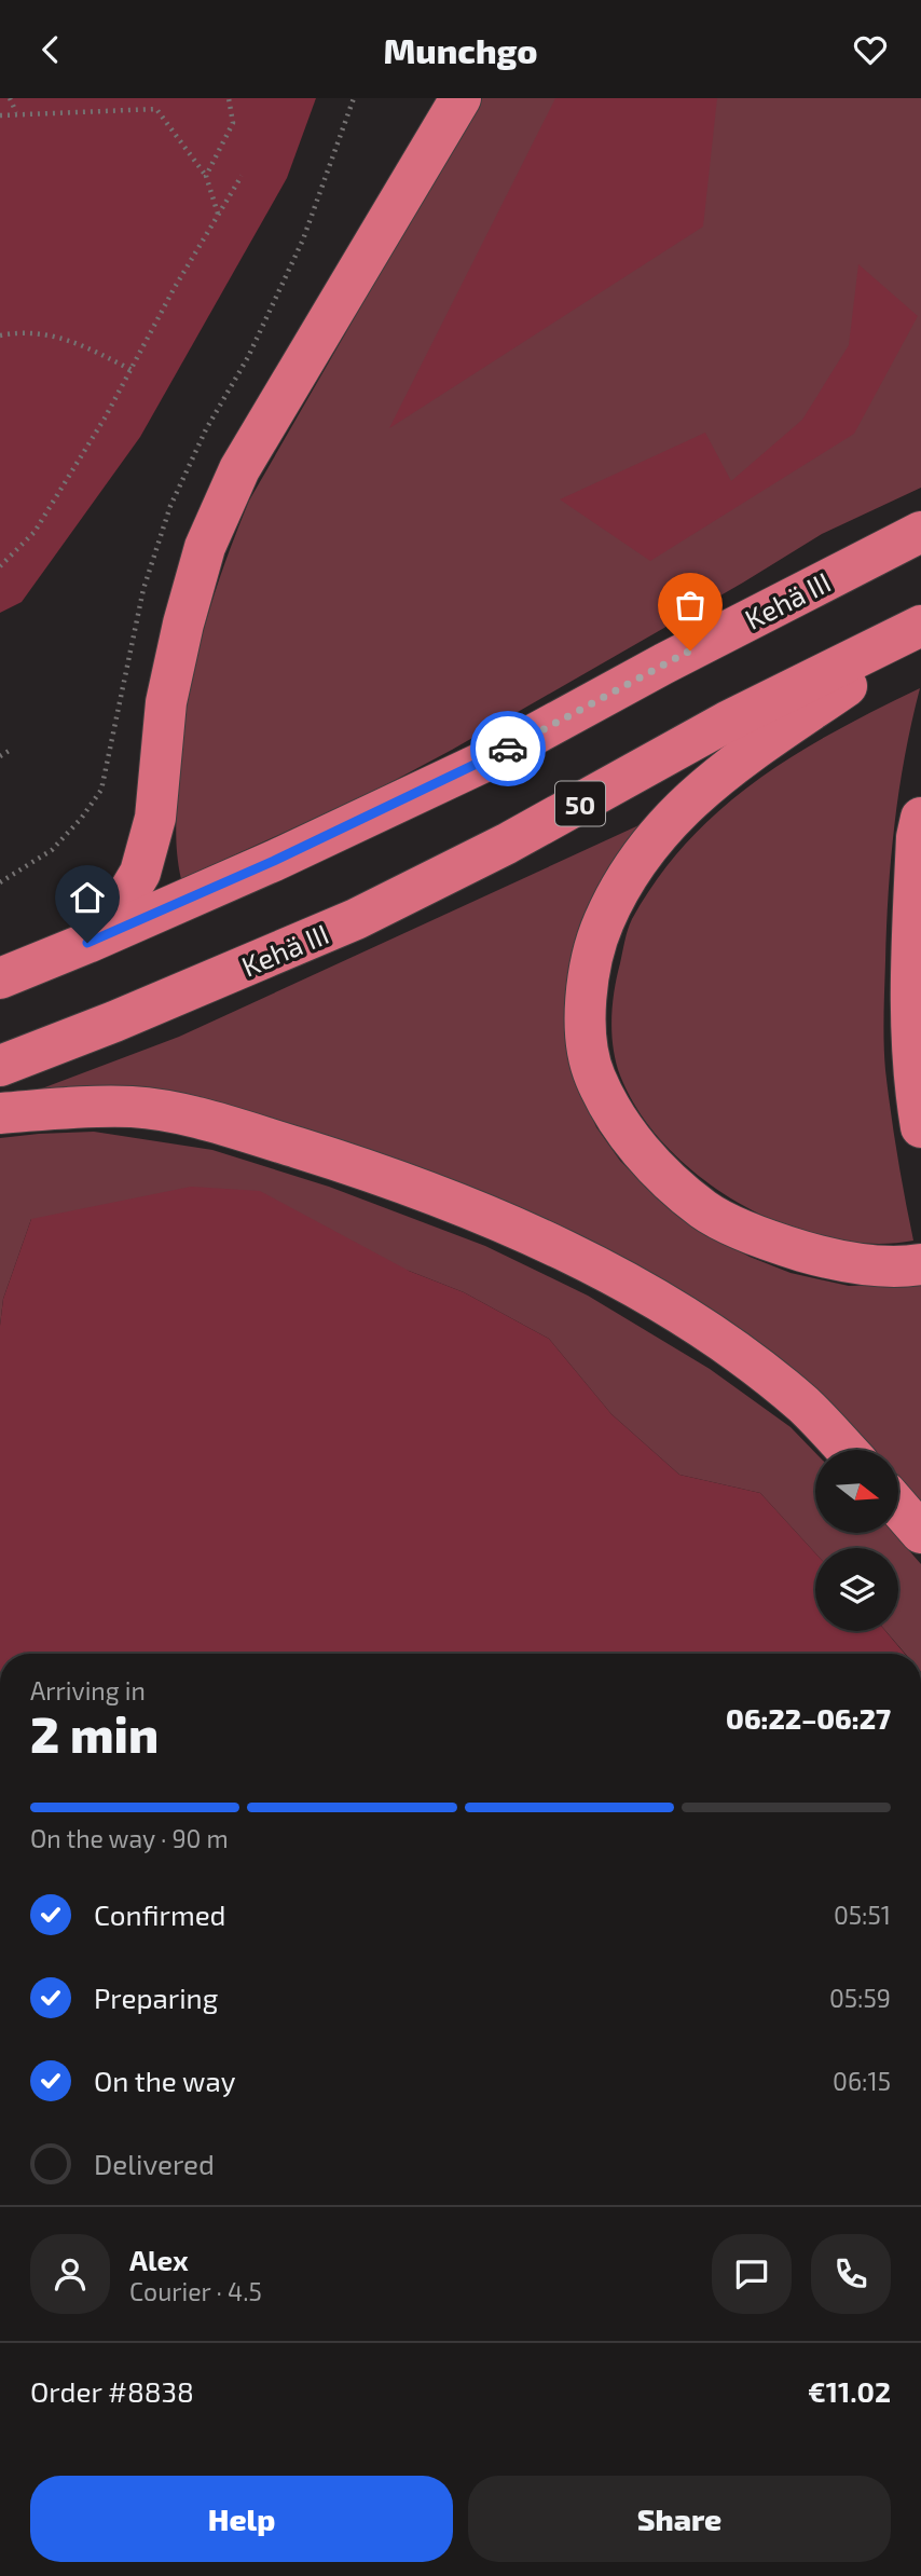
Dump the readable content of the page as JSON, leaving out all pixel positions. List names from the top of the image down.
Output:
{
  "streets": {
    "highway": ["Kehä III", "50"]
  },
  "north": "right",
  "page": {
    "header": "Munchgo",
    "heading": ["2 min", "Arriving in", "06:22–06:27"],
    "panel": [
      "Alex",
      "Courier · 4.5",
      "Order #8838",
      "€11.02"
    ],
    "bar": "On the way · 90 m",
    "list": [
      ["Confirmed", "05:51"],
      ["Preparing", "05:59"],
      ["On the way", "06:15"],
      "Delivered"
    ],
    "buttons": ["Help", "Share"]
  }
}
